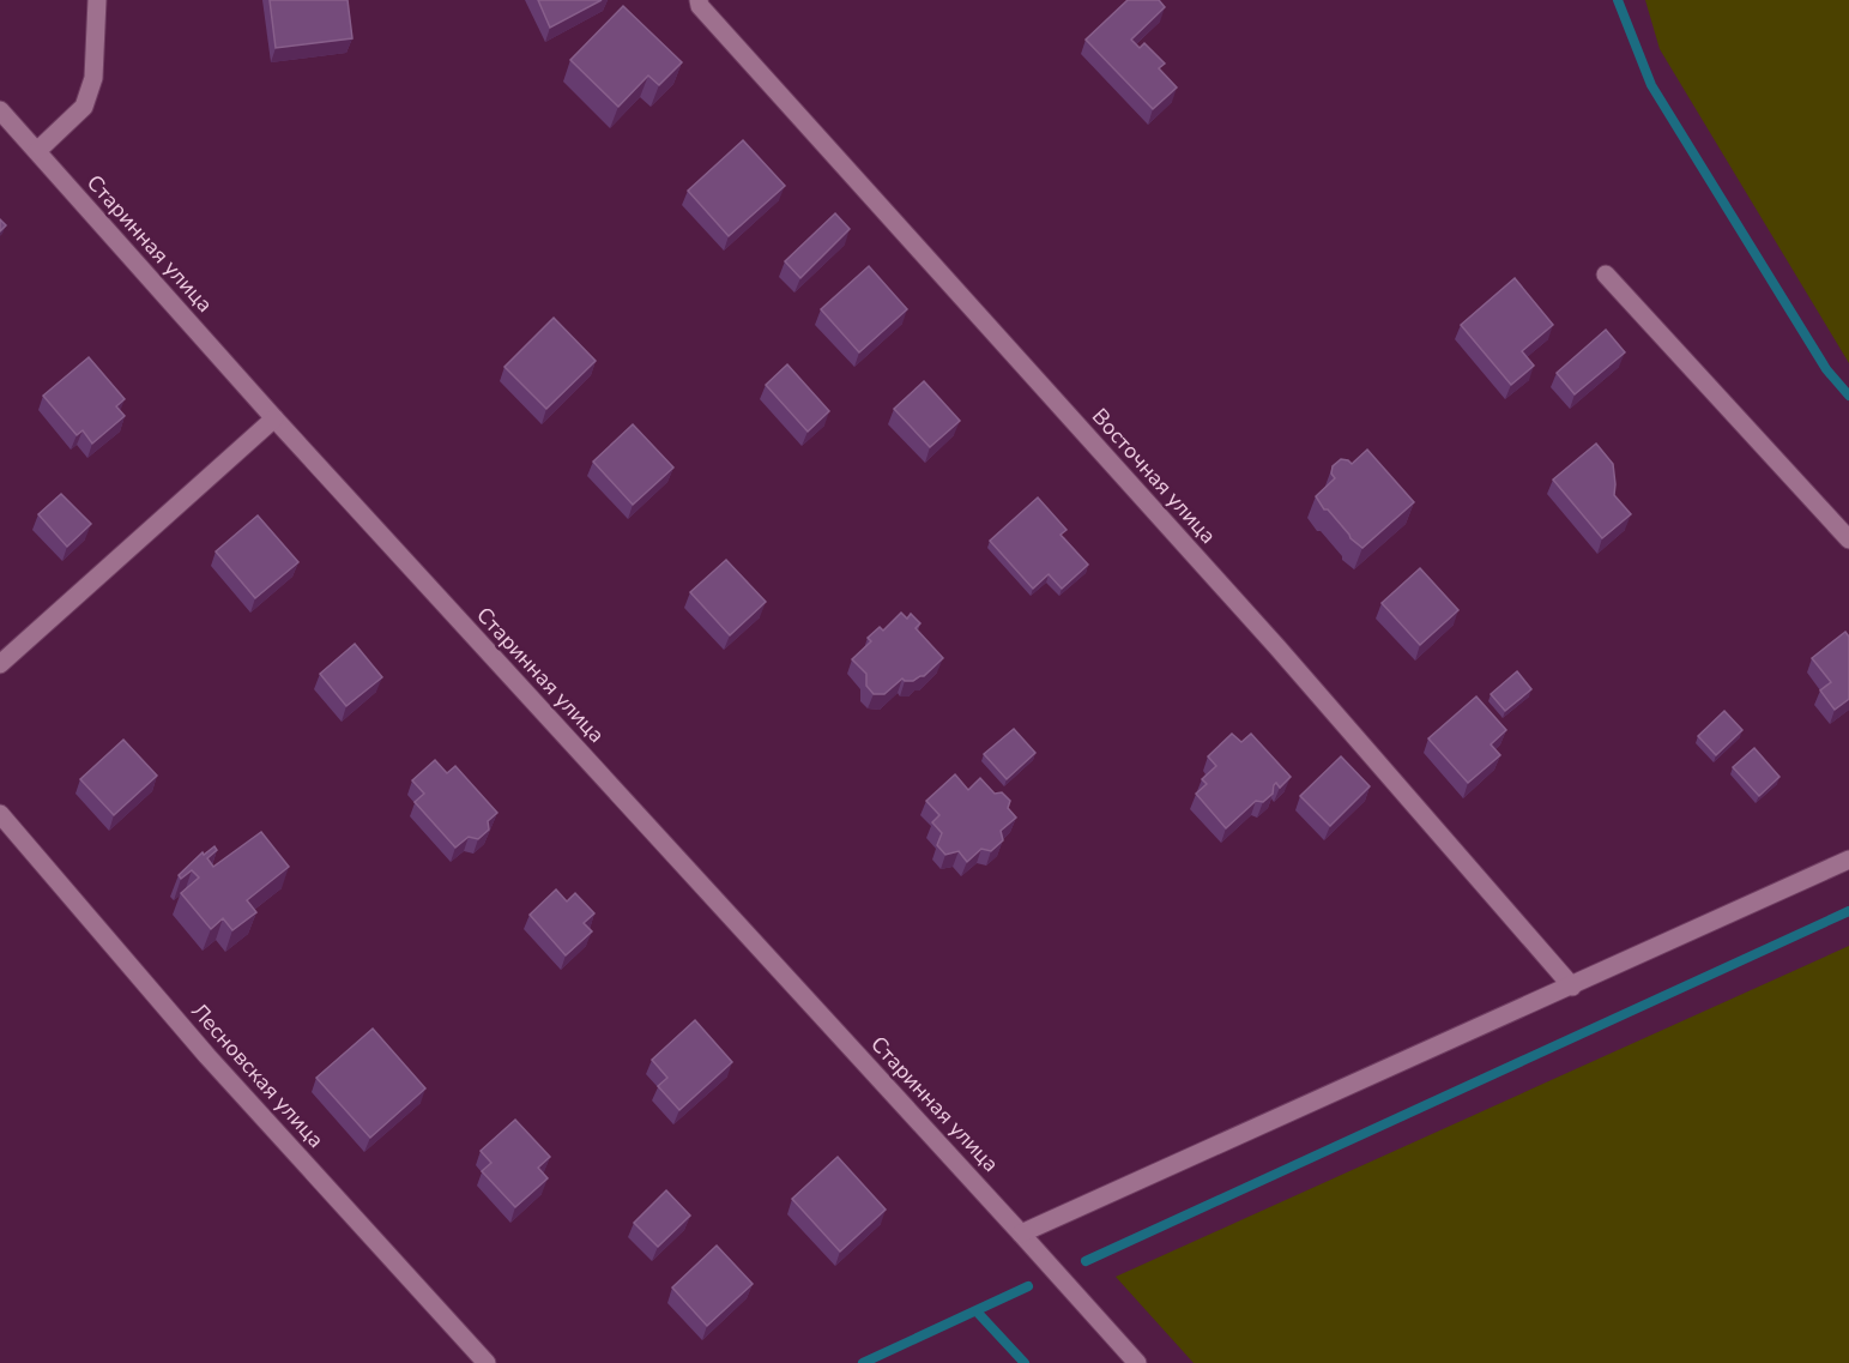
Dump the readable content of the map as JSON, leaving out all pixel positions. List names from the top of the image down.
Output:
{
  "streets": {
    "street": ["Старинная улица", "Восточная улица", "Лесновская улица"]
  }
}
